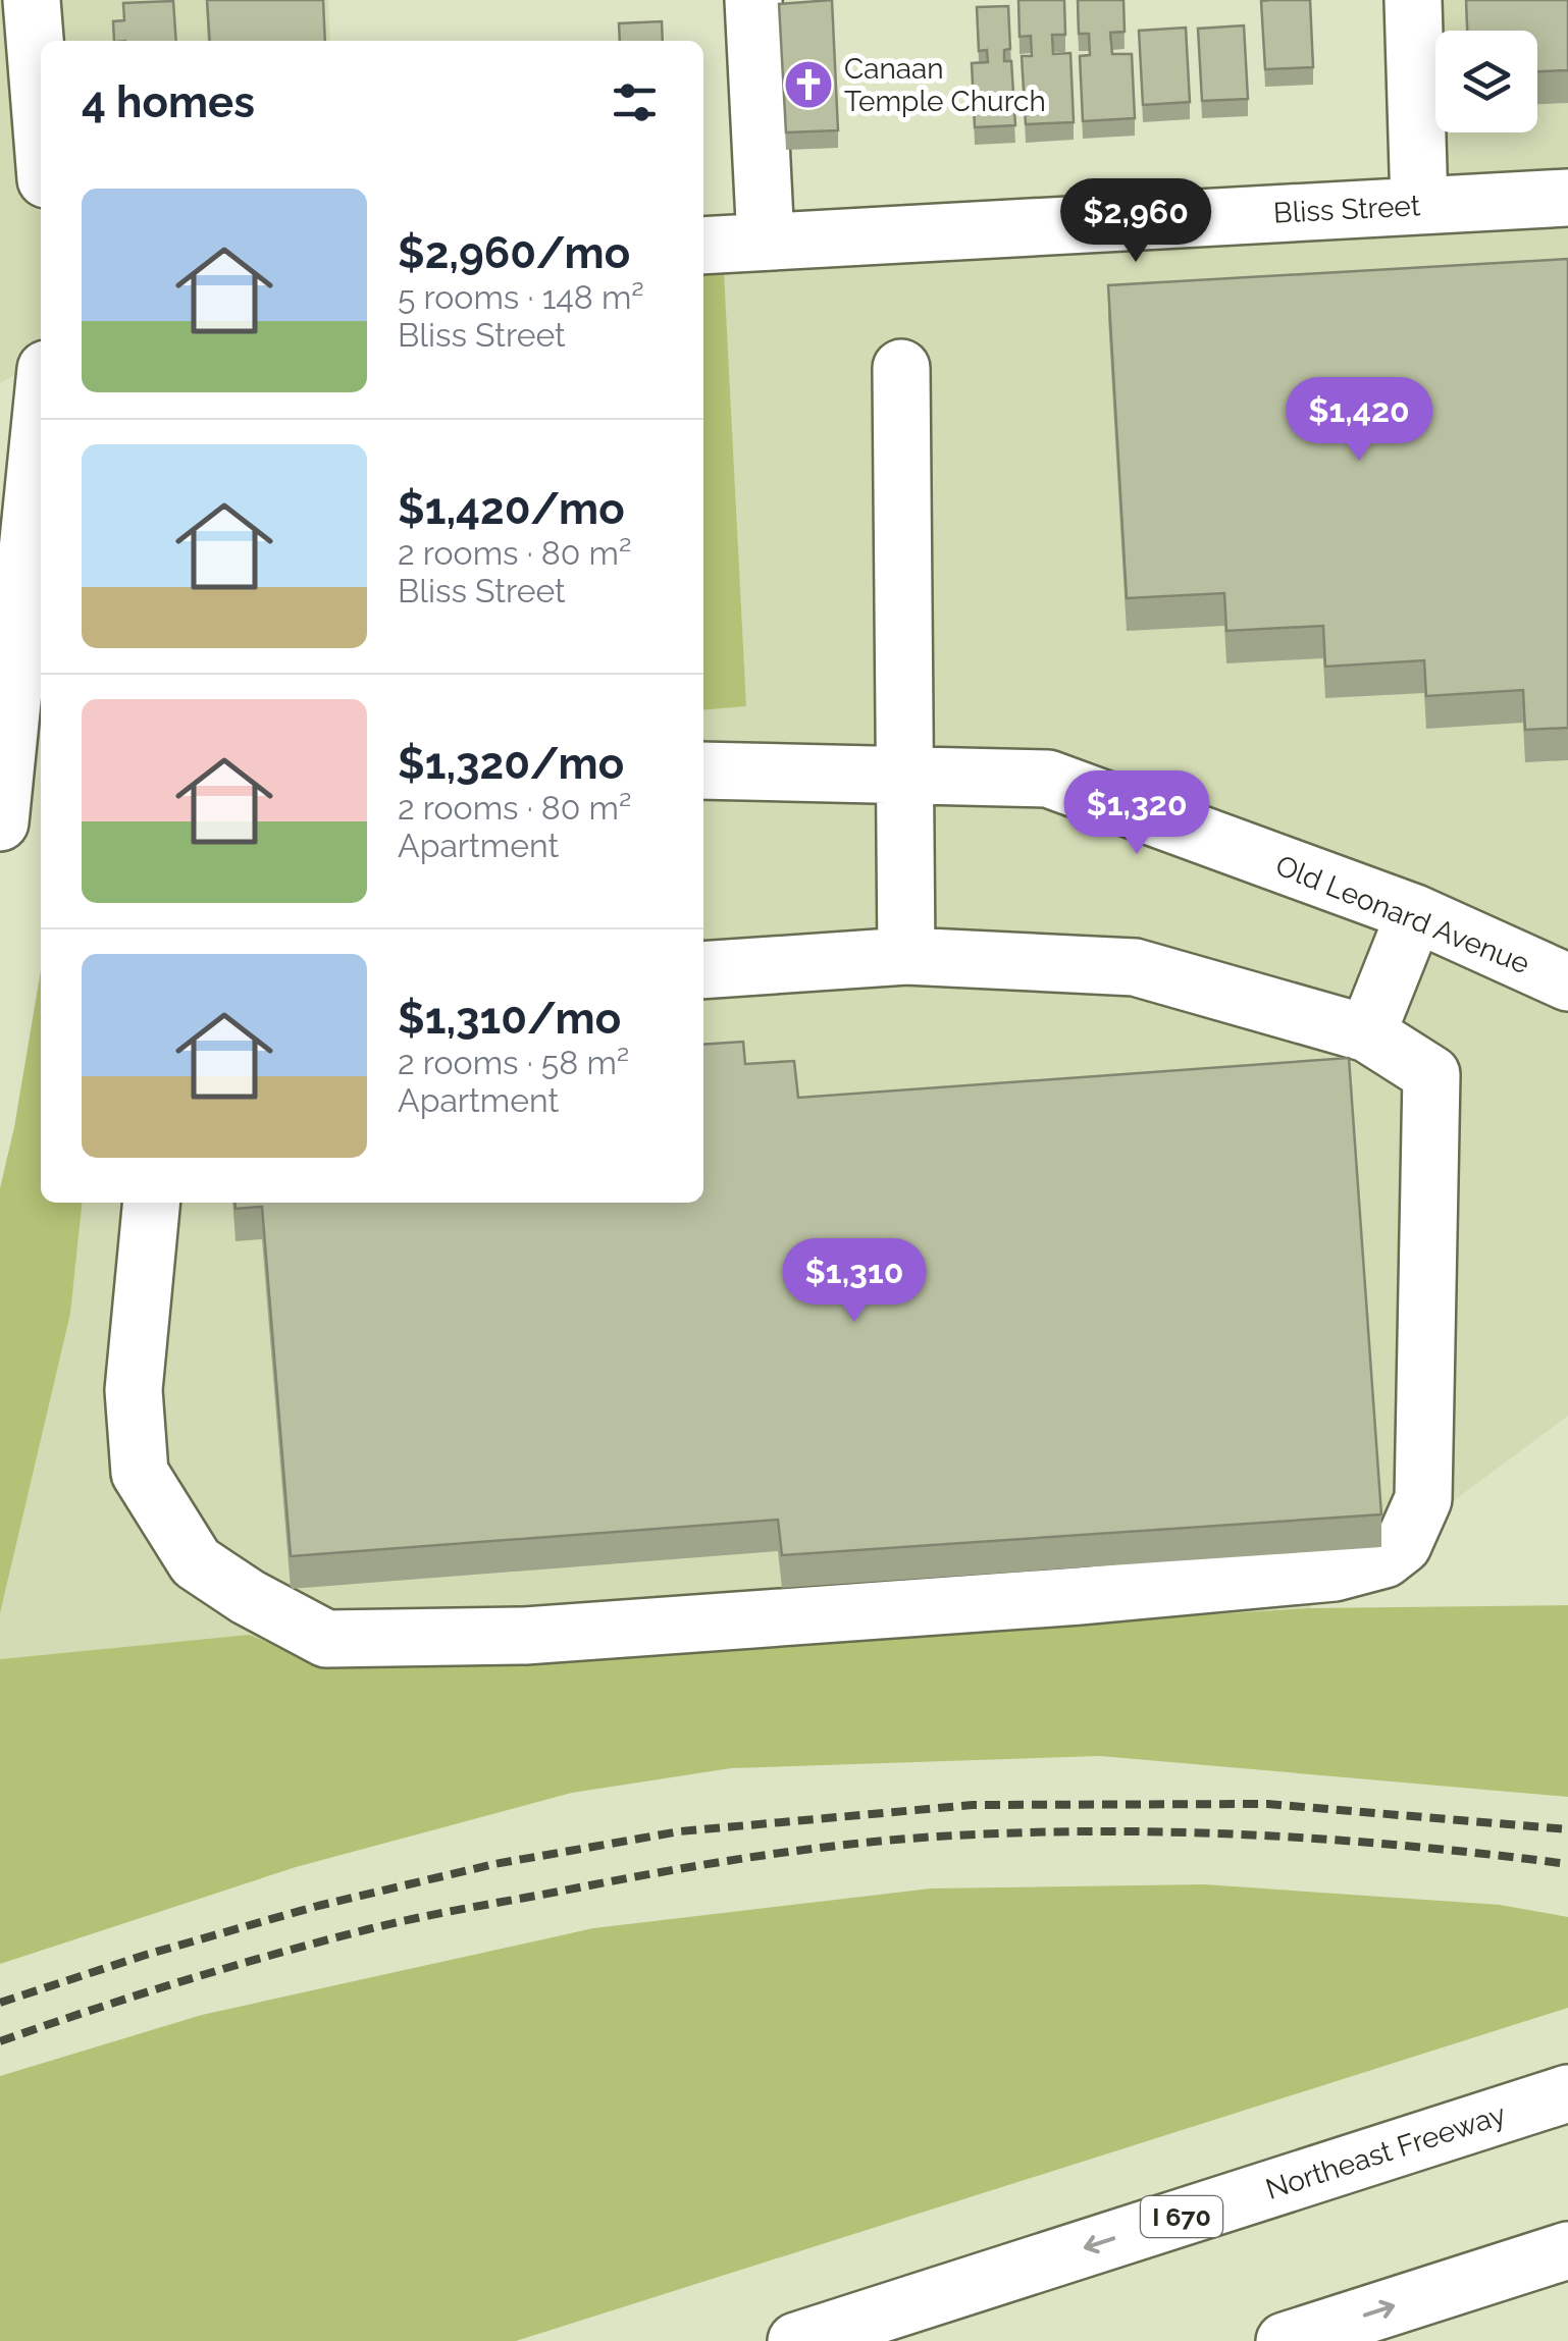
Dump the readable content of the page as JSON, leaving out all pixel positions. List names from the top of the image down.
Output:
{
  "streets": {
    "main road": [
      "Bliss Street",
      "Old Leonard Avenue",
      "Northeast Freeway",
      "I 670"
    ]
  },
  "places": {
    "church": ["Canaan Temple Church"]
  },
  "page": {
    "heading": "4 homes",
    "list": [
      {
        "name": "$2,960/mo",
        "note": "5 rooms · 148 m² · Bliss Street"
      },
      {
        "name": "$1,420/mo",
        "note": "2 rooms · 80 m² · Bliss Street"
      },
      {
        "name": "$1,320/mo",
        "note": "2 rooms · 80 m² · Apartment"
      },
      {
        "name": "$1,310/mo",
        "note": "2 rooms · 58 m² · Apartment"
      }
    ],
    "price": [
      "$2,960",
      "$1,420",
      "$1,320",
      "$1,310"
    ]
  }
}
